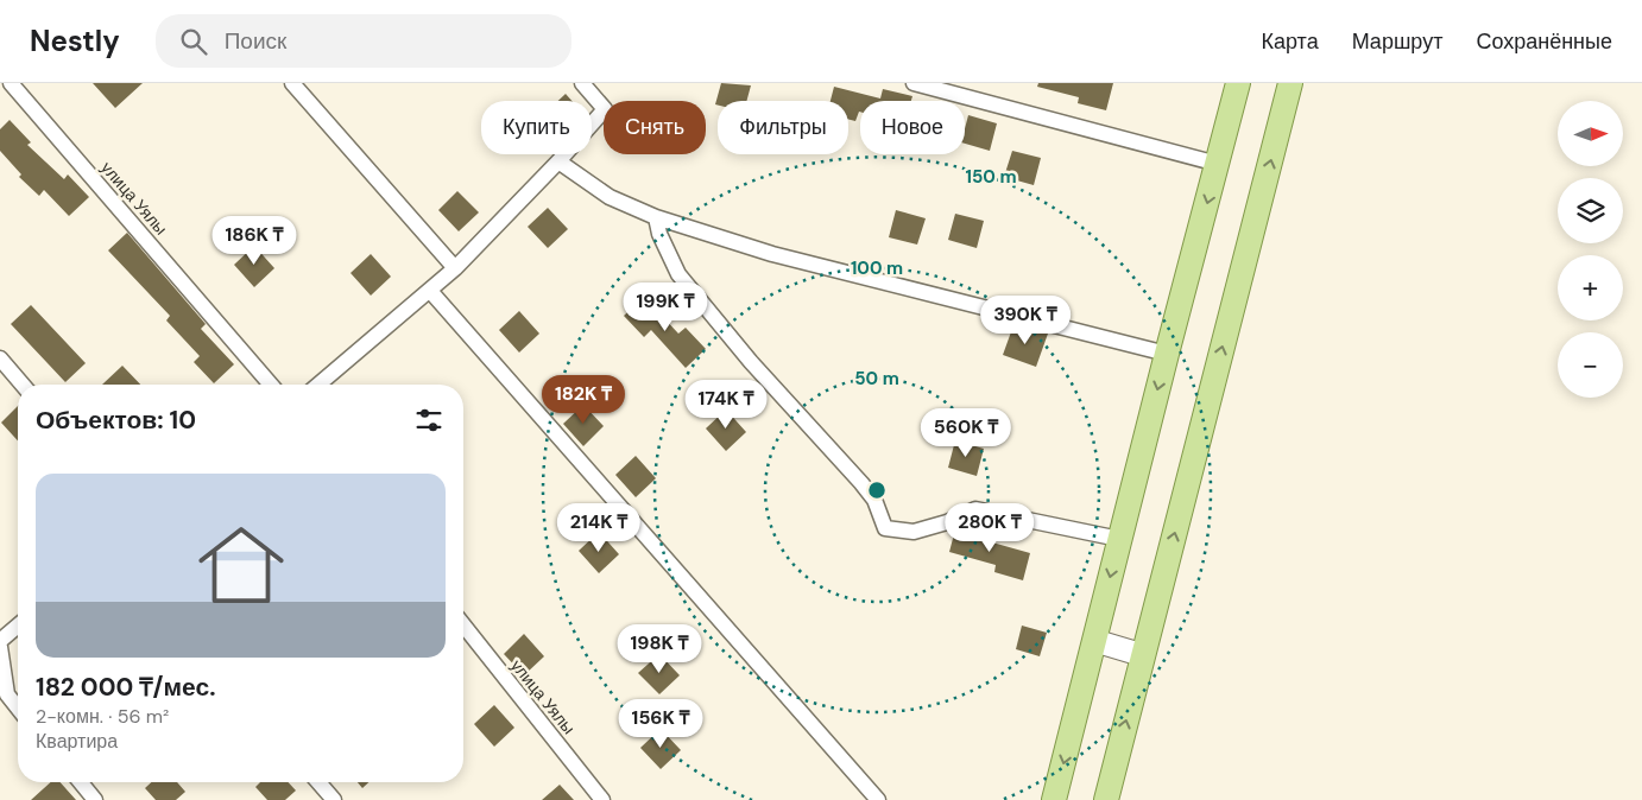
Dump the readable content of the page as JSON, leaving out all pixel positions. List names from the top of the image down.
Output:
{
  "streets": {
    "street": ["улица Уялы"]
  },
  "north": "right",
  "page": {
    "header": "Nestly",
    "search": "Поиск",
    "nav": ["Карта", "Маршрут", "Сохранённые"],
    "map_buttons": ["+", "−"],
    "chip": [
      "Купить",
      "Снять",
      "Фильтры",
      "Новое"
    ],
    "price": [
      "186K ₸",
      "199K ₸",
      "390K ₸",
      "182K ₸",
      "174K ₸",
      "560K ₸",
      "214K ₸",
      "280K ₸",
      "198K ₸",
      "156K ₸"
    ],
    "heading": "Объектов: 10",
    "list": [
      {
        "name": "182 000 ₸/мес.",
        "note": "2-комн. · 56 m² · Квартира"
      }
    ]
  },
  "rings": ["150 m", "100 m", "50 m"]
}
